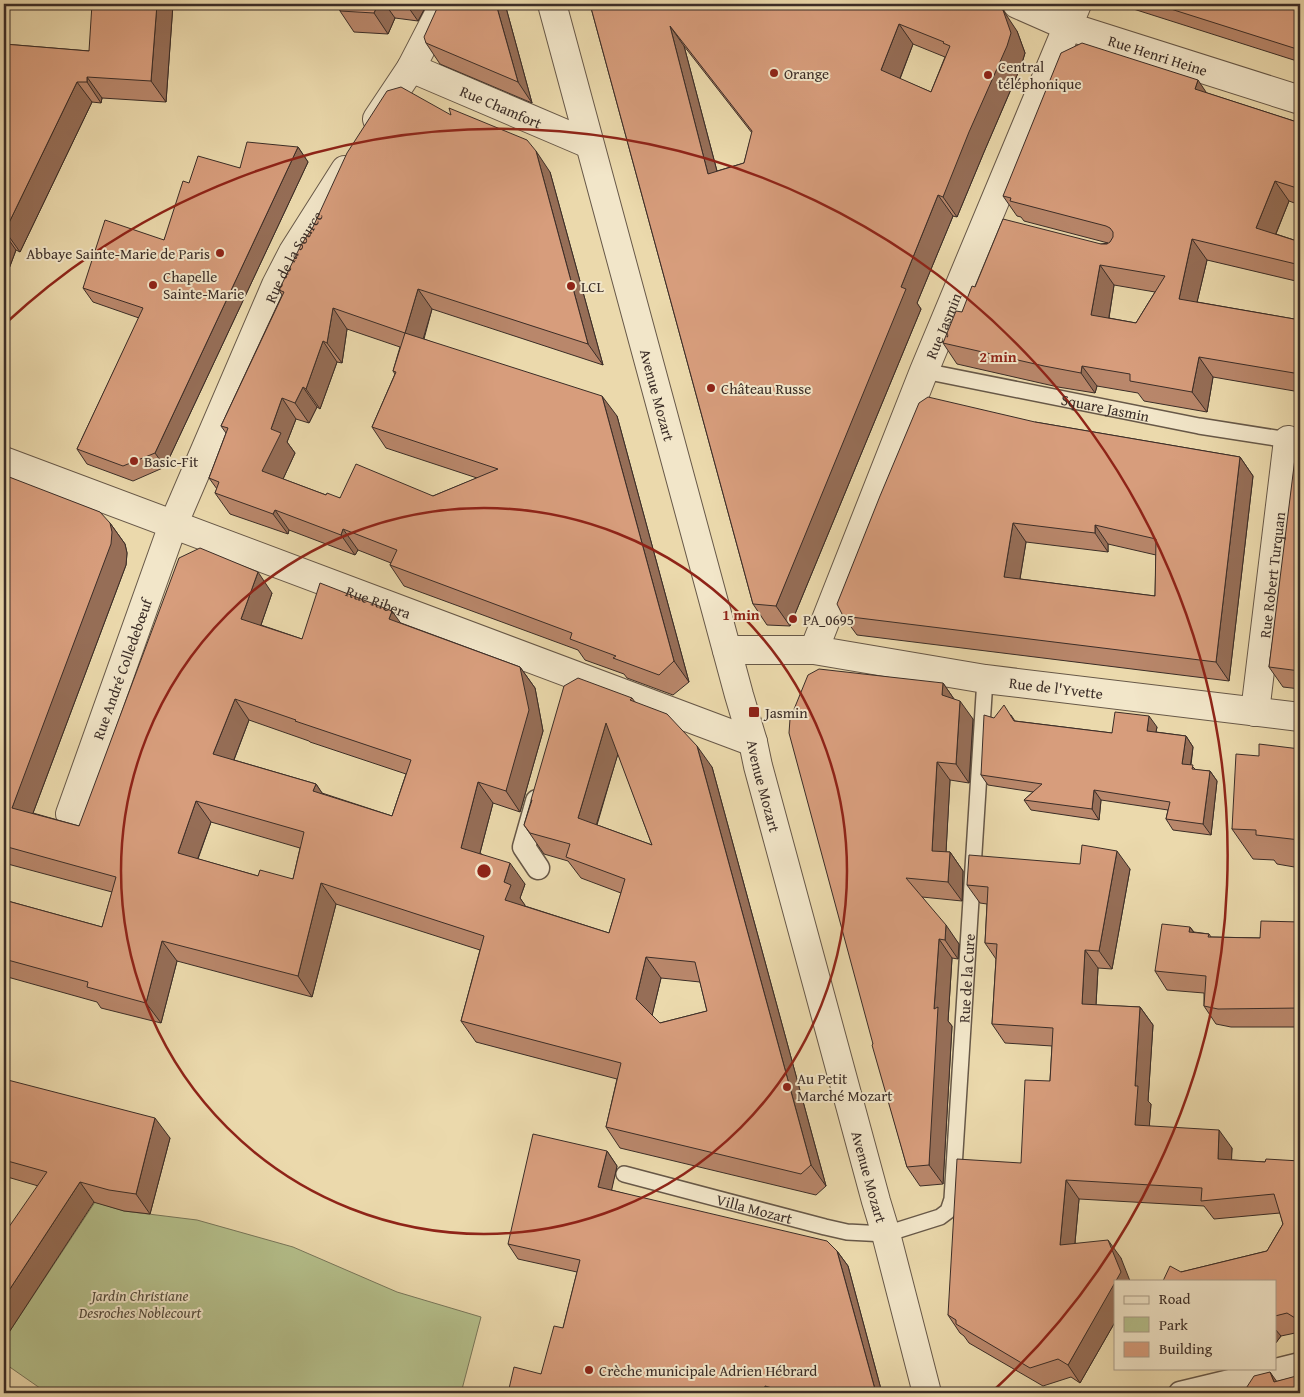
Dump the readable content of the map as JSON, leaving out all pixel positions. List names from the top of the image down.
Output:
{
  "streets": {
    "street": [
      "Rue Henri Heine",
      "Rue Chamfort",
      "Rue de la Source",
      "Rue Jasmin",
      "Avenue Mozart",
      "Rue Robert Turquan",
      "Rue Ribera",
      "Rue André Colledebœuf",
      "Rue de l'Yvette"
    ],
    "lane": ["Square Jasmin", "Rue de la Cure", "Villa Mozart"]
  },
  "crossings": [
    ["Rue Henri Heine", "Rue Jasmin"],
    ["Rue Chamfort", "Rue de la Source"],
    ["Rue Chamfort", "Avenue Mozart"],
    ["Rue de la Source", "Rue Ribera"],
    ["Rue de la Source", "Rue André Colledebœuf"],
    ["Rue Jasmin", "Square Jasmin"],
    ["Rue Jasmin", "Rue de l'Yvette"],
    ["Avenue Mozart", "Rue Ribera"],
    ["Avenue Mozart", "Rue de l'Yvette"],
    ["Avenue Mozart", "Rue de la Cure"],
    ["Avenue Mozart", "Villa Mozart"],
    ["Square Jasmin", "Rue Robert Turquan"],
    ["Rue Robert Turquan", "Rue de l'Yvette"],
    ["Rue Ribera", "Rue André Colledebœuf"],
    ["Rue de l'Yvette", "Rue de la Cure"],
    ["Rue de la Cure", "Villa Mozart"]
  ],
  "parks": ["Jardin Christiane Desroches Noblecourt"],
  "places": {
    "other": [
      "Orange",
      "Central téléphonique",
      "Abbaye Sainte-Marie de Paris",
      "Chapelle Sainte-Marie",
      "LCL",
      "Château Russe",
      "Basic-Fit",
      "PA_0695",
      "Au Petit Marché Mozart",
      "Crèche municipale Adrien Hébrard"
    ],
    "transit": ["Jasmin"]
  },
  "legend": ["Road", "Park", "Building"],
  "rings": ["2 min", "1 min"]
}
